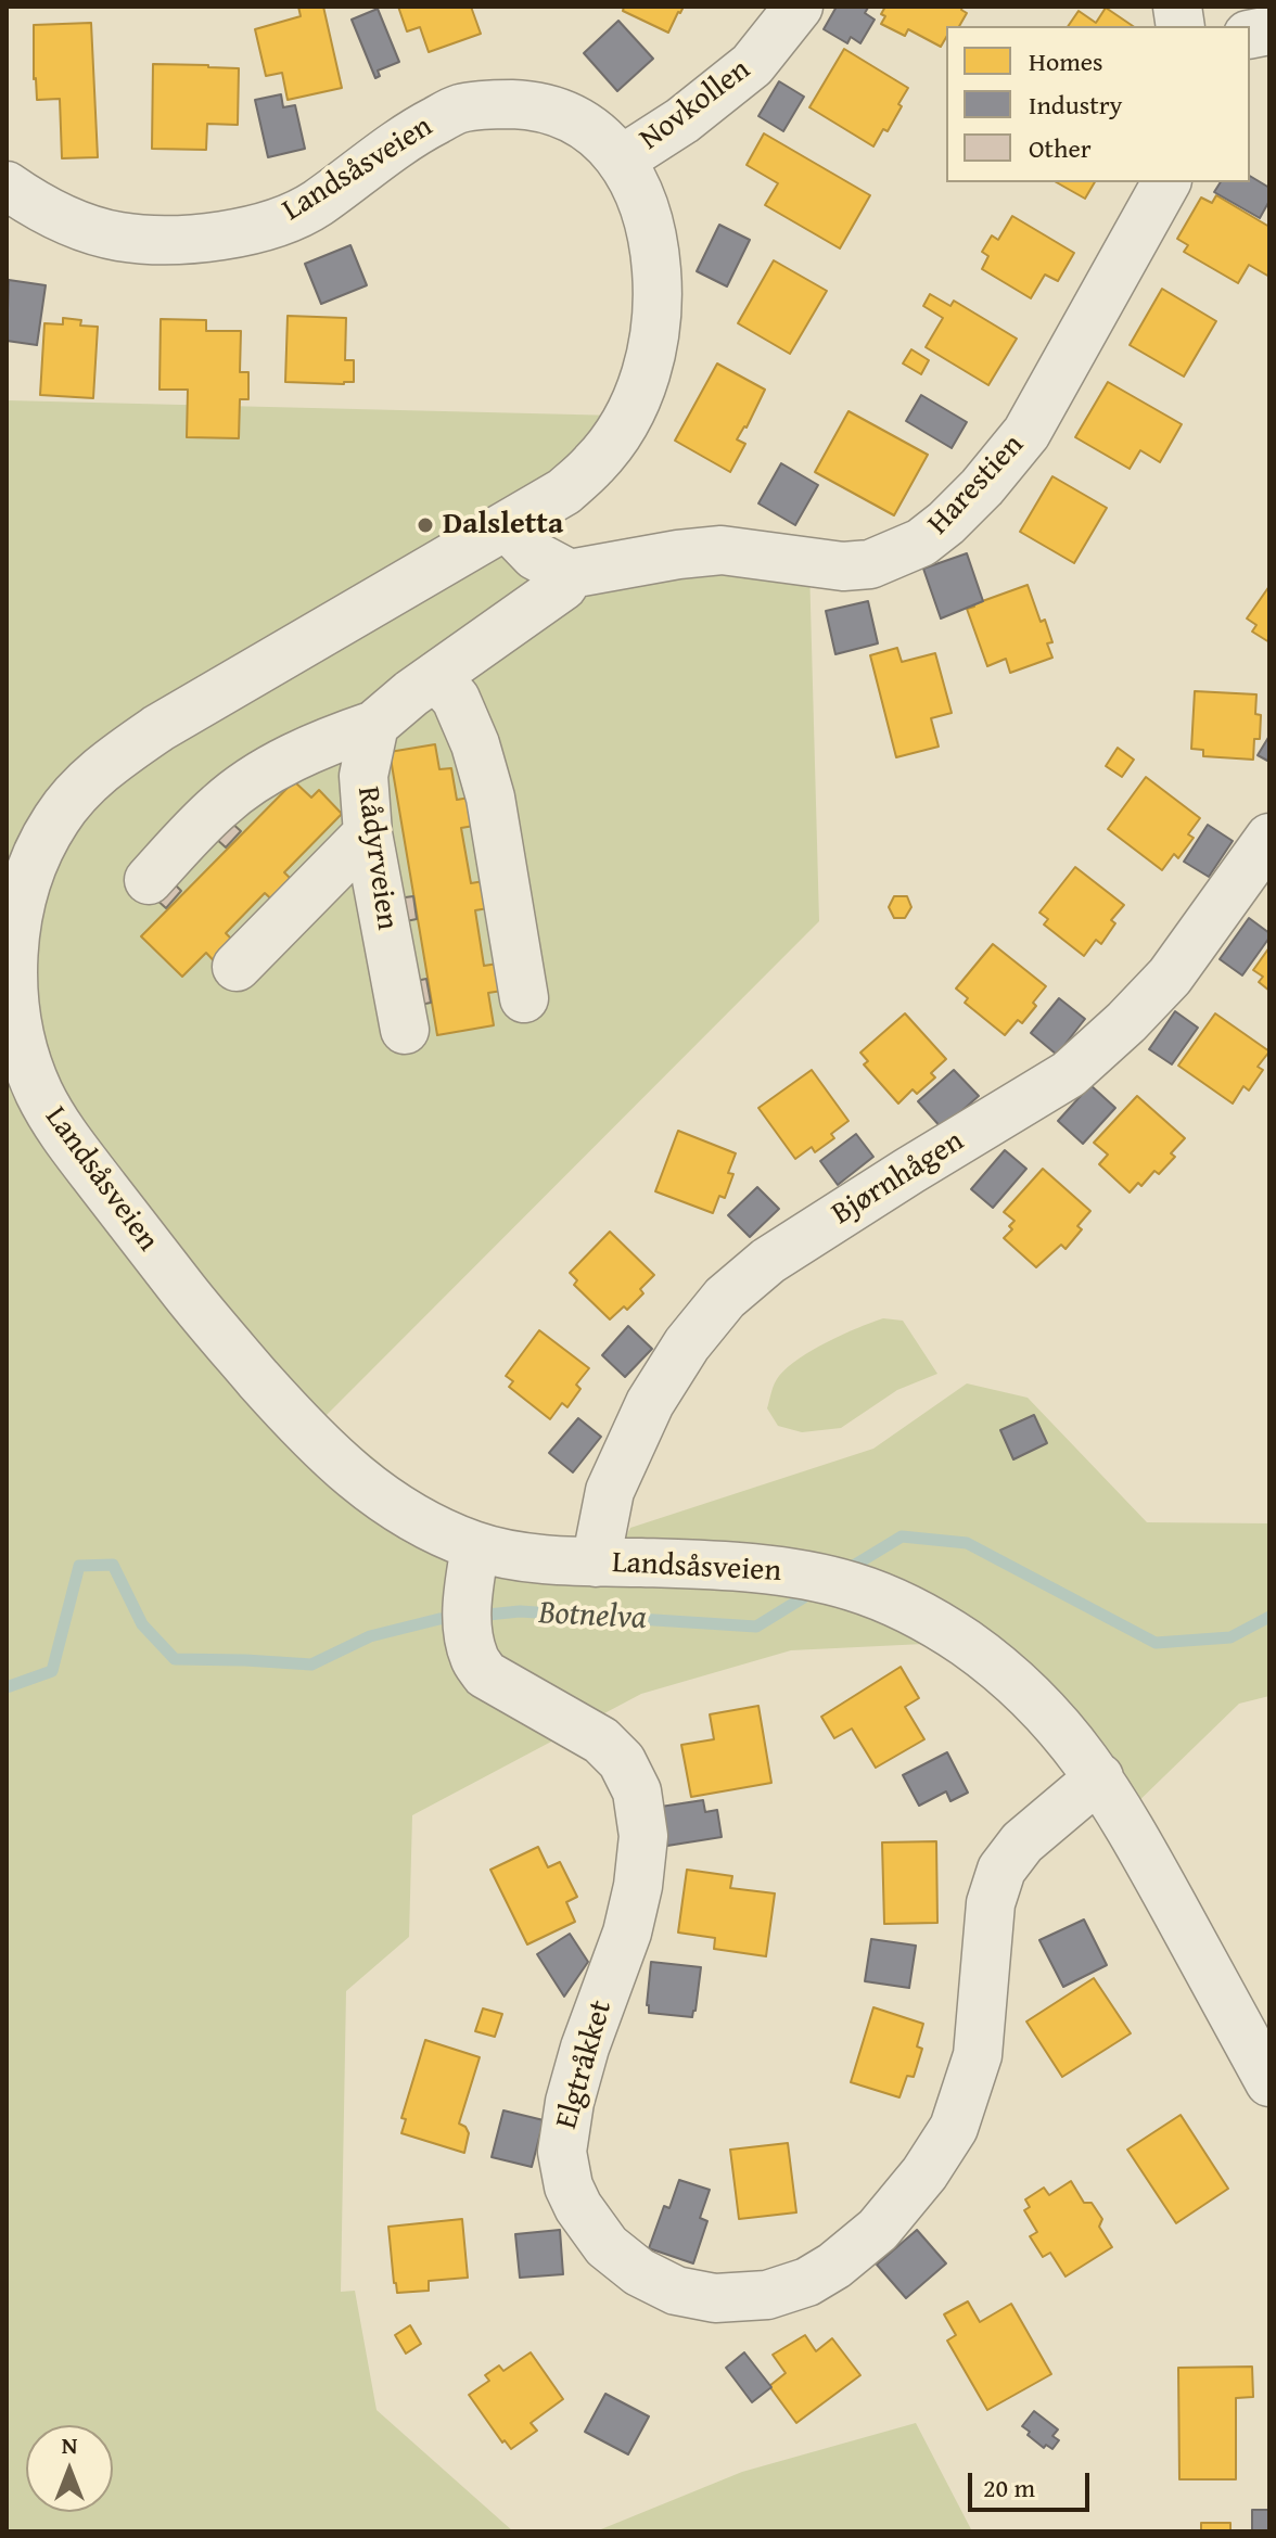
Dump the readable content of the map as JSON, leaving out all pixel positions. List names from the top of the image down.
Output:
{
  "streets": {
    "street": [
      "Novkollen",
      "Landsåsveien",
      "Harestien",
      "Rådyrveien",
      "Bjørnhågen",
      "Elgtråkket"
    ]
  },
  "crossings": [
    ["Novkollen", "Landsåsveien"],
    ["Landsåsveien", "Bjørnhågen"],
    ["Landsåsveien", "Elgtråkket"]
  ],
  "water": ["Botnelva"],
  "places": ["Dalsletta"],
  "legend": ["Homes", "Industry", "Other"],
  "scale_bar": "20 m",
  "north": "top"
}
